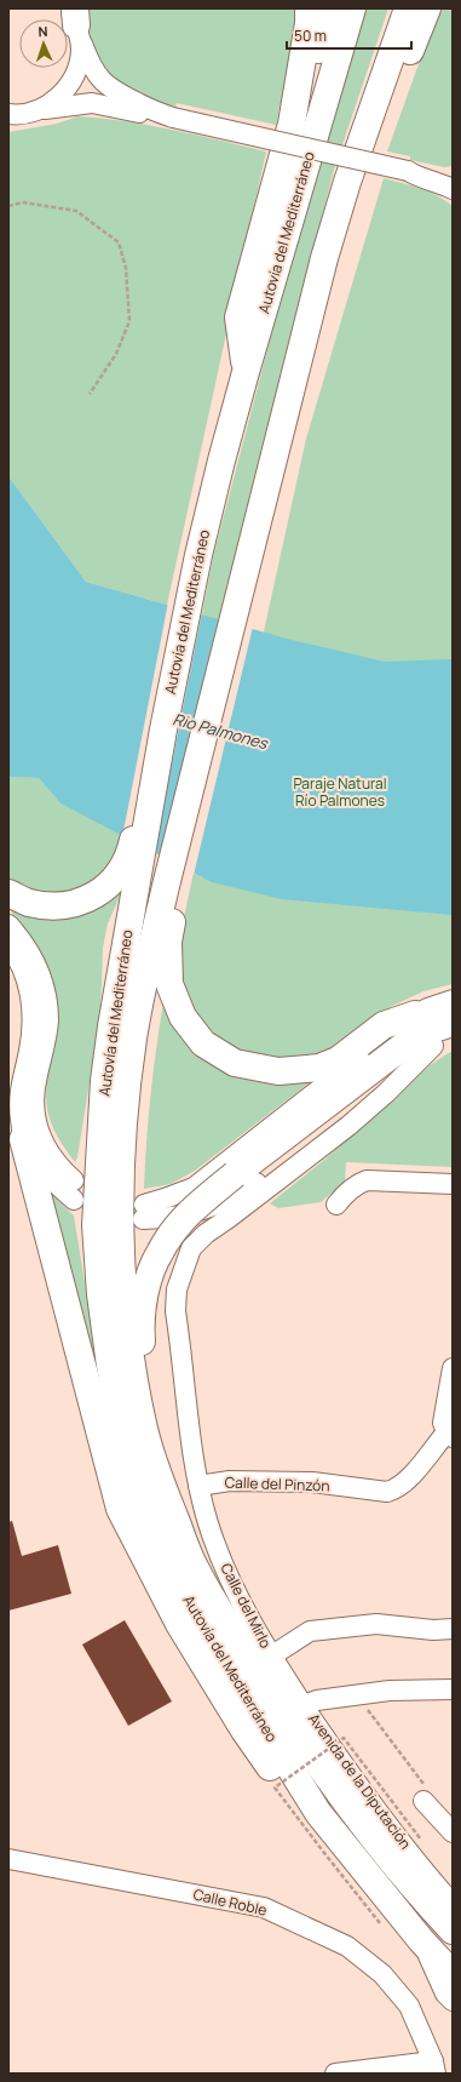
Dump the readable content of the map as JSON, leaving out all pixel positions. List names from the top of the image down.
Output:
{
  "streets": {
    "highway": ["Autovía del Mediterráneo"],
    "street": [
      "Calle del Pinzón",
      "Calle del Mirlo",
      "Avenida de la Diputación",
      "Calle Roble"
    ]
  },
  "crossings": [
    ["Calle del Pinzón", "Calle del Mirlo"],
    ["Calle del Mirlo", "Avenida de la Diputación"]
  ],
  "water": ["Rio Palmones"],
  "parks": ["Paraje Natural Río Palmones"],
  "scale_bar": "50 m",
  "north": "top"
}
